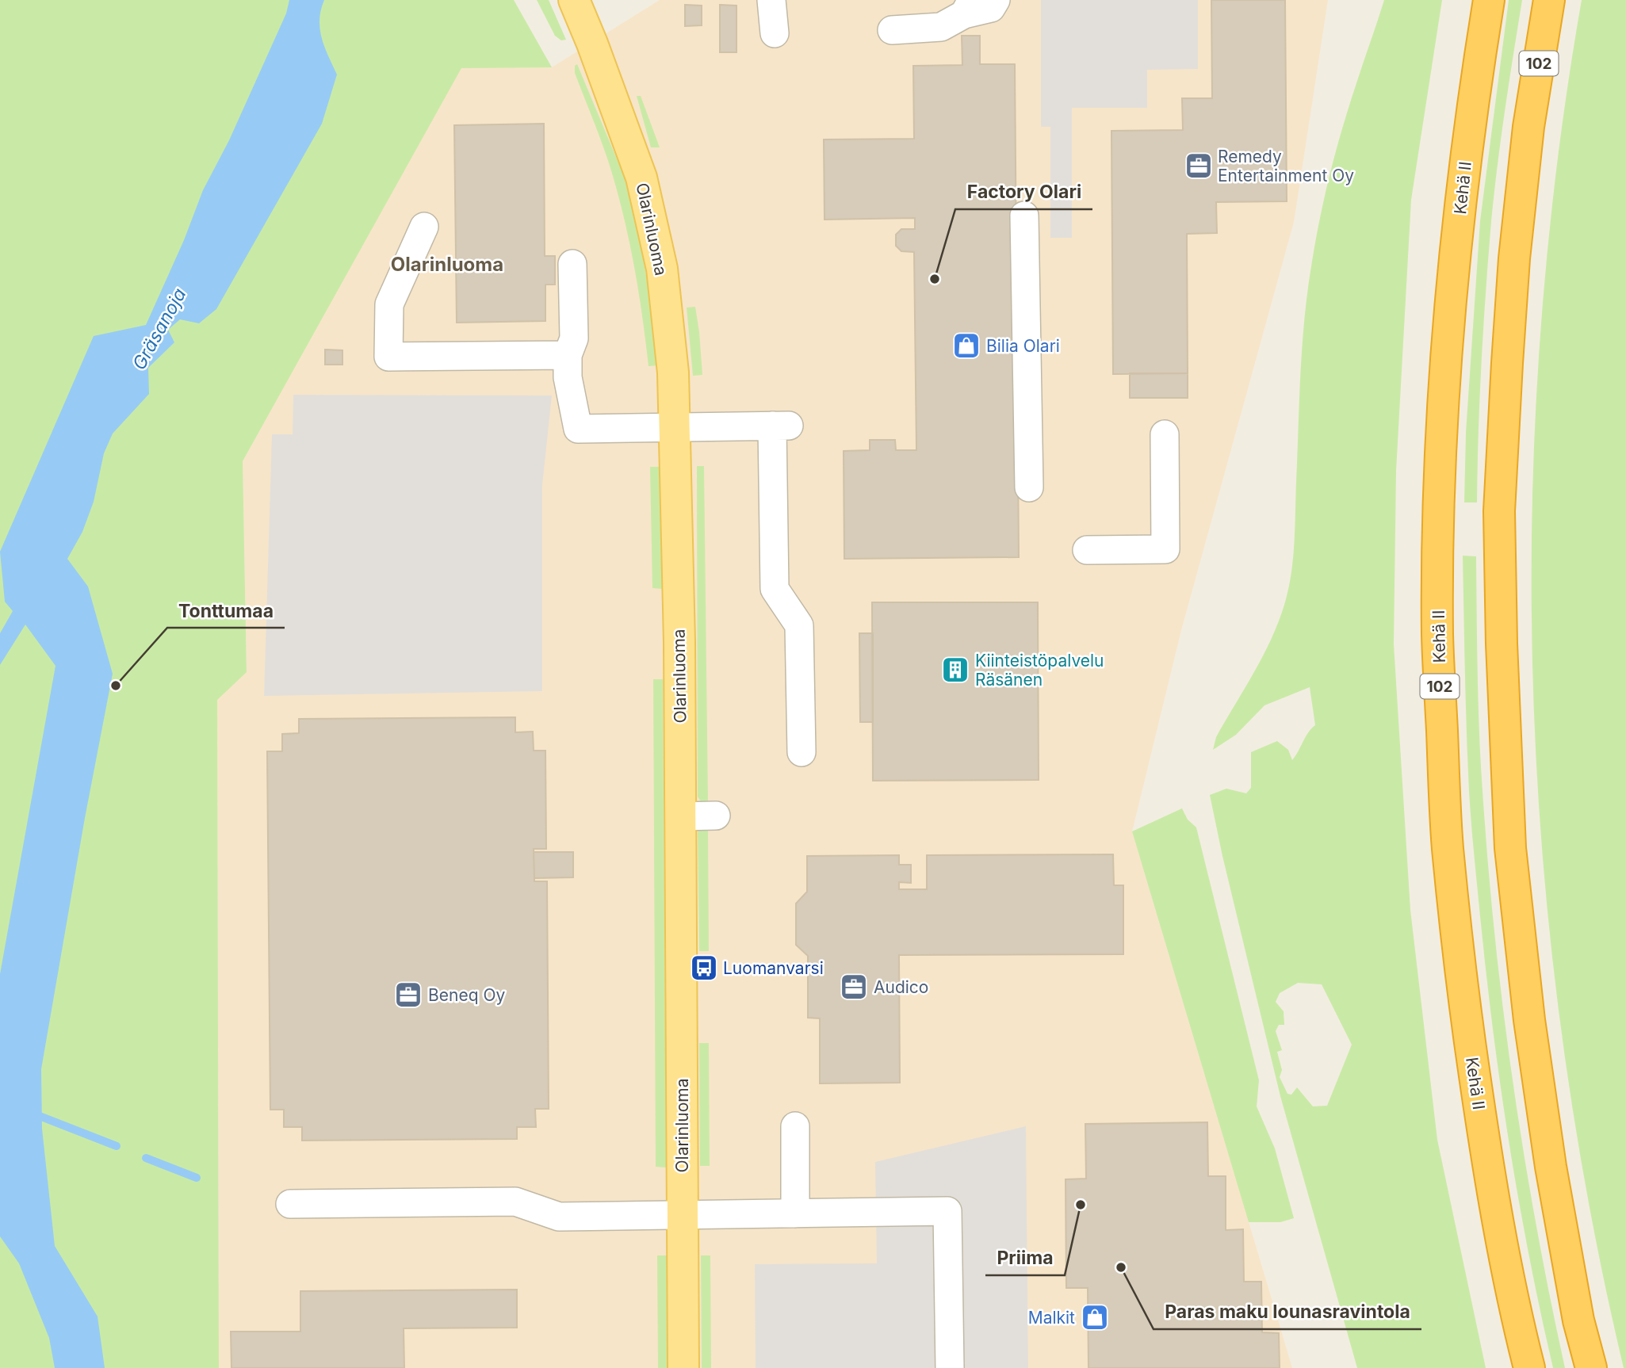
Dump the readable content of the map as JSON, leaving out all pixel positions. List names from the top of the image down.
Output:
{
  "streets": {
    "highway": ["102", "Kehä II"],
    "main road": ["Olarinluoma"]
  },
  "districts": ["Olarinluoma"],
  "water": ["Gräsanoja"],
  "places": {
    "office": ["Remedy Entertainment Oy", "Audico", "Beneq Oy"],
    "other": [
      "Factory Olari",
      "Tonttumaa",
      "Priima",
      "Paras maku lounasravintola"
    ],
    "shop": ["Bilia Olari", "Malkit"],
    "building": ["Kiinteistöpalvelu Räsänen"],
    "bus stop": ["Luomanvarsi"]
  }
}
